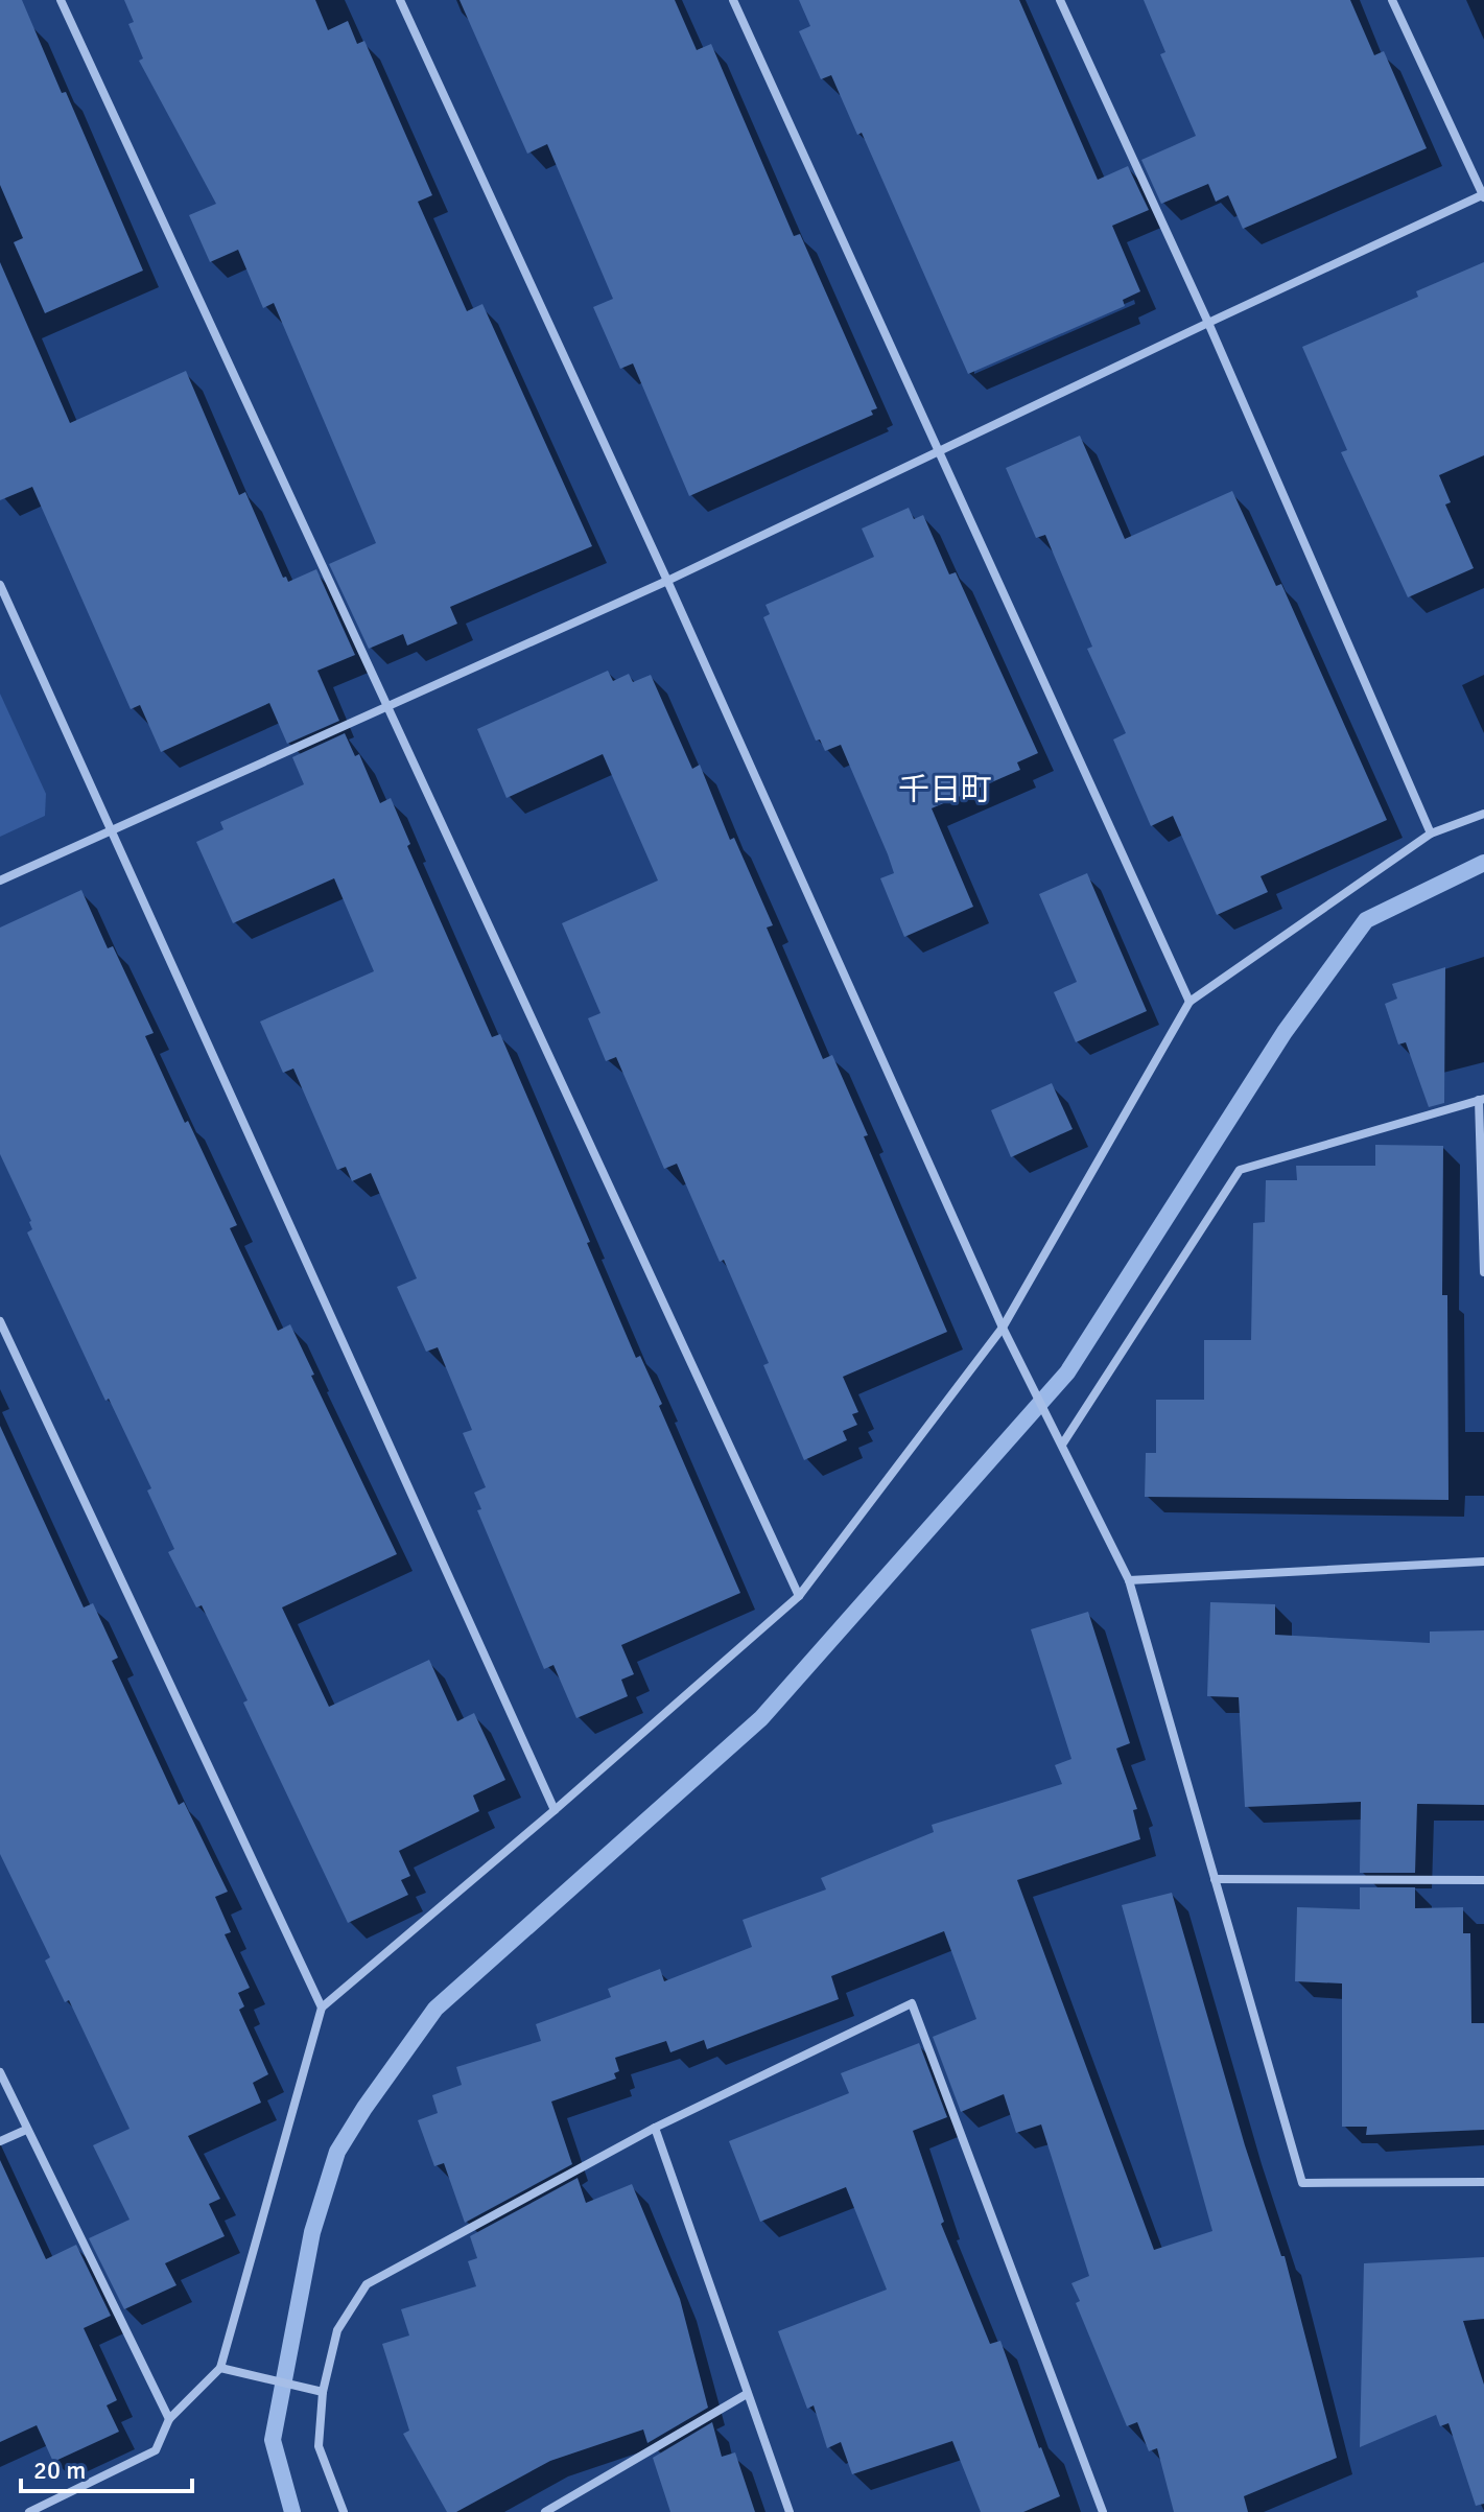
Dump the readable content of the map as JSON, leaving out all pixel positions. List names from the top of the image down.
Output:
{
  "districts": ["千日町"],
  "scale_bar": "20 m"
}
